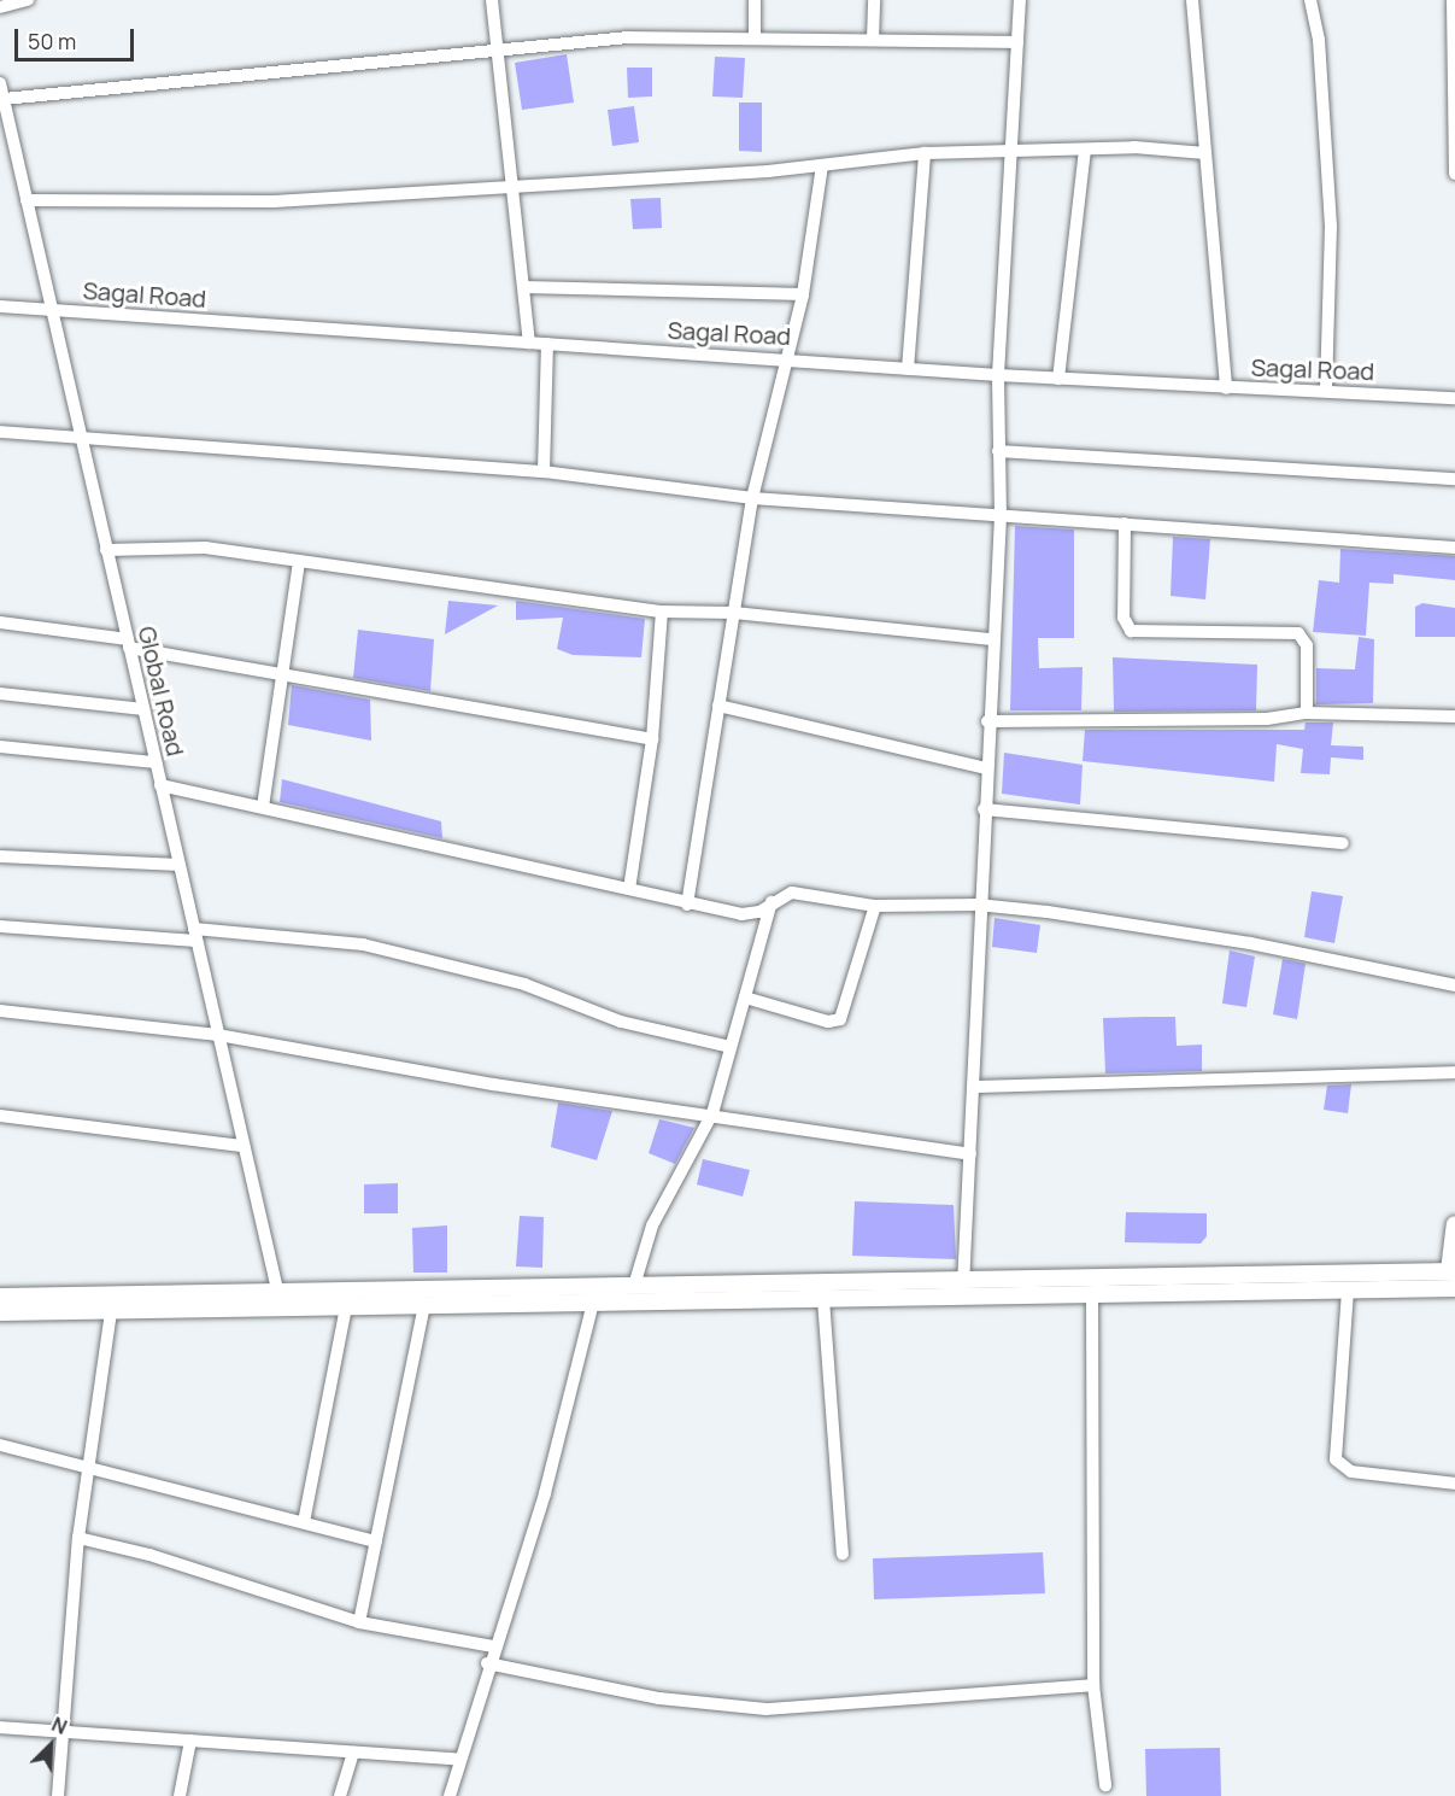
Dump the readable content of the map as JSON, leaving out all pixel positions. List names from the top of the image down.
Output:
{
  "streets": {
    "street": ["Sagal Road", "Global Road"]
  },
  "crossings": [
    ["Sagal Road", "Global Road"]
  ],
  "scale_bar": "50 m",
  "north": "top right"
}
